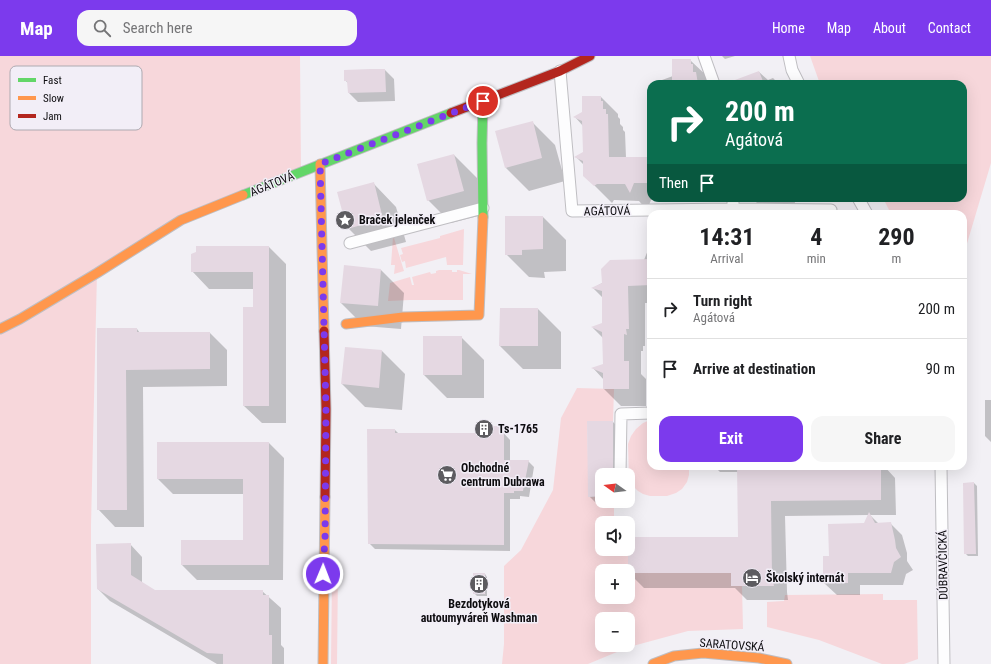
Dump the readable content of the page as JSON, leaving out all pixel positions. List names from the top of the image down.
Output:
{
  "streets": {
    "street": ["AGÁTOVÁ", "DÚBRAVČICKÁ", "SARATOVSKÁ"]
  },
  "places": {
    "place": ["Braček jelenček"],
    "building": ["Ts-1765", "Bezdotyková autoumyváreň Washman"],
    "supermarket": ["Obchodné centrum Dubrawa"],
    "hotel": ["Školský internát"]
  },
  "legend": ["Fast", "Slow", "Jam"],
  "north": "left",
  "page": {
    "header": "Map",
    "search": "Search here",
    "nav": [
      "Home",
      "Map",
      "About",
      "Contact"
    ],
    "turn": ["200 m", "Agátová"],
    "then": "Then",
    "eta": [
      "14:31",
      "Arrival",
      "4",
      "min",
      "290",
      "m"
    ],
    "list": [
      {
        "name": "Turn right",
        "note": "Agátová",
        "value": "200 m"
      },
      {
        "name": "Arrive at destination",
        "value": "90 m"
      }
    ],
    "buttons": ["Exit", "Share"],
    "map_buttons": ["+", "−"]
  }
}
